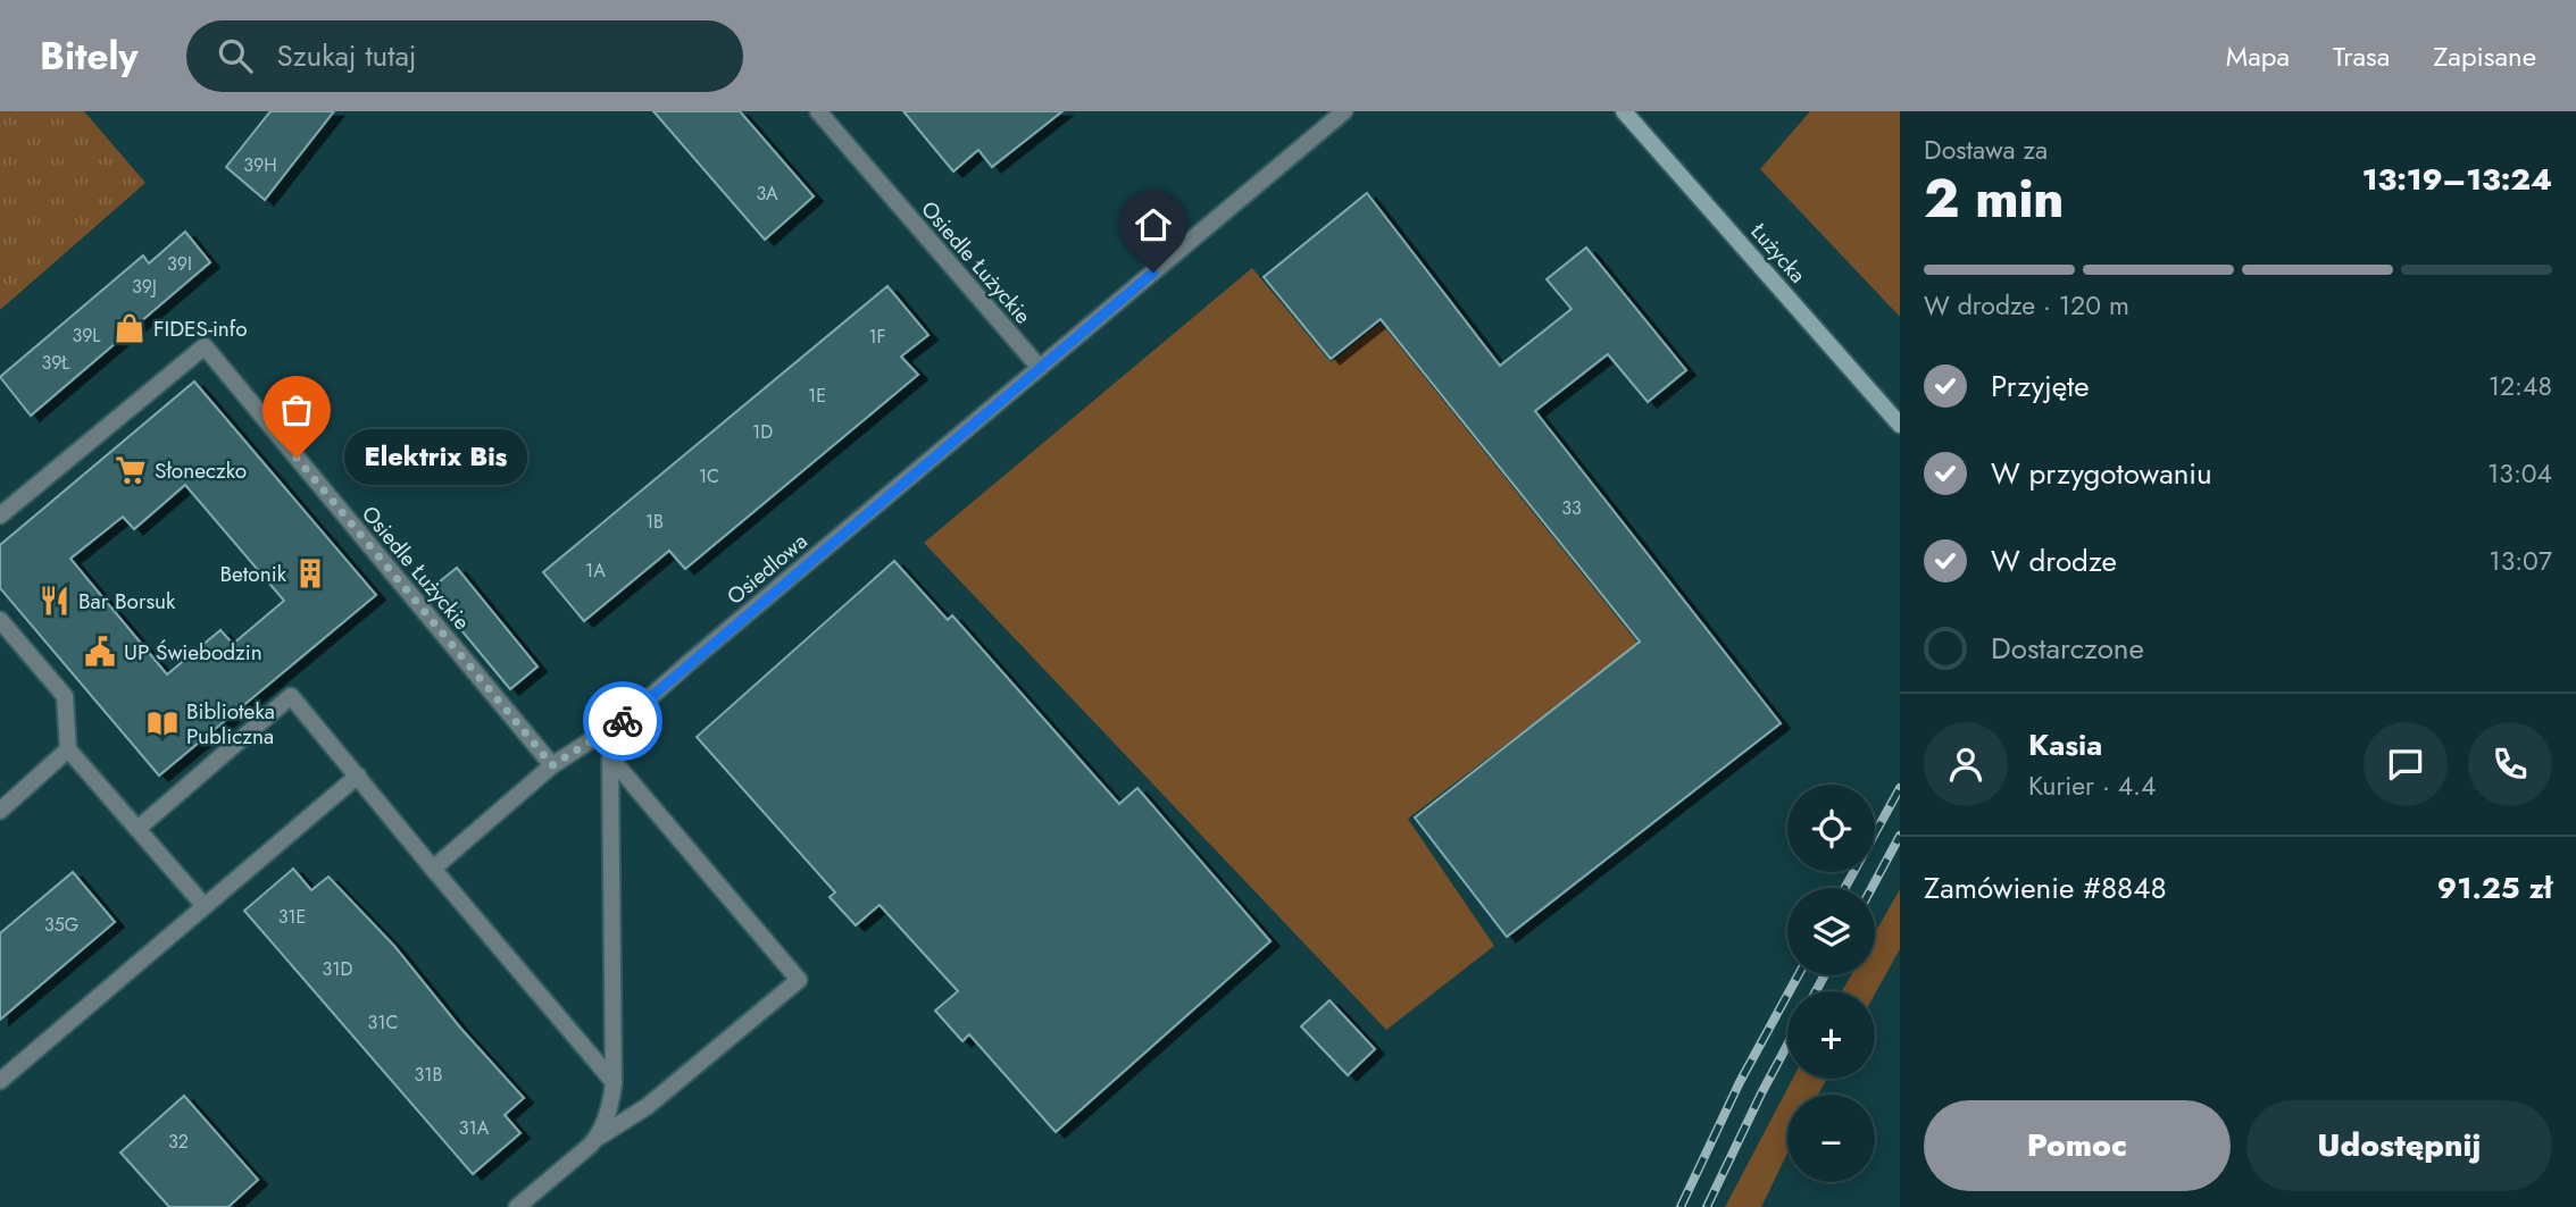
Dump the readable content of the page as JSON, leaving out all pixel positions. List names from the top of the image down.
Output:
{
  "streets": {
    "street": ["Łużycka", "Osiedle Łużyckie", "Osiedlowa"]
  },
  "crossings": [
    ["Osiedle Łużyckie", "Osiedlowa"]
  ],
  "places": {
    "shop": ["FIDES-info"],
    "other": ["Elektrix Bis"],
    "supermarket": ["Słoneczko"],
    "building": ["Betonik"],
    "restaurant": ["Bar Borsuk"],
    "public building": ["UP Świebodzin"],
    "library": ["Biblioteka Publiczna"]
  },
  "house_numbers": [
    "39H",
    "3A",
    "39I",
    "39J",
    "39L",
    "1F",
    "39Ł",
    "1E",
    "1D",
    "1C",
    "33",
    "1B",
    "1A",
    "31E",
    "35G",
    "31D",
    "31C",
    "31B",
    "31A",
    "32"
  ],
  "page": {
    "header": "Bitely",
    "search": "Szukaj tutaj",
    "nav": ["Mapa", "Trasa", "Zapisane"],
    "heading": ["2 min", "Dostawa za", "13:19–13:24"],
    "panel": [
      "Kasia",
      "Kurier · 4.4",
      "Zamówienie #8848",
      "91.25 zł"
    ],
    "bar": "W drodze · 120 m",
    "list": [
      ["Przyjęte", "12:48"],
      ["W przygotowaniu", "13:04"],
      ["W drodze", "13:07"],
      "Dostarczone"
    ],
    "bubble": "Elektrix Bis",
    "map_buttons": ["+", "−"],
    "buttons": ["Pomoc", "Udostępnij"]
  }
}
